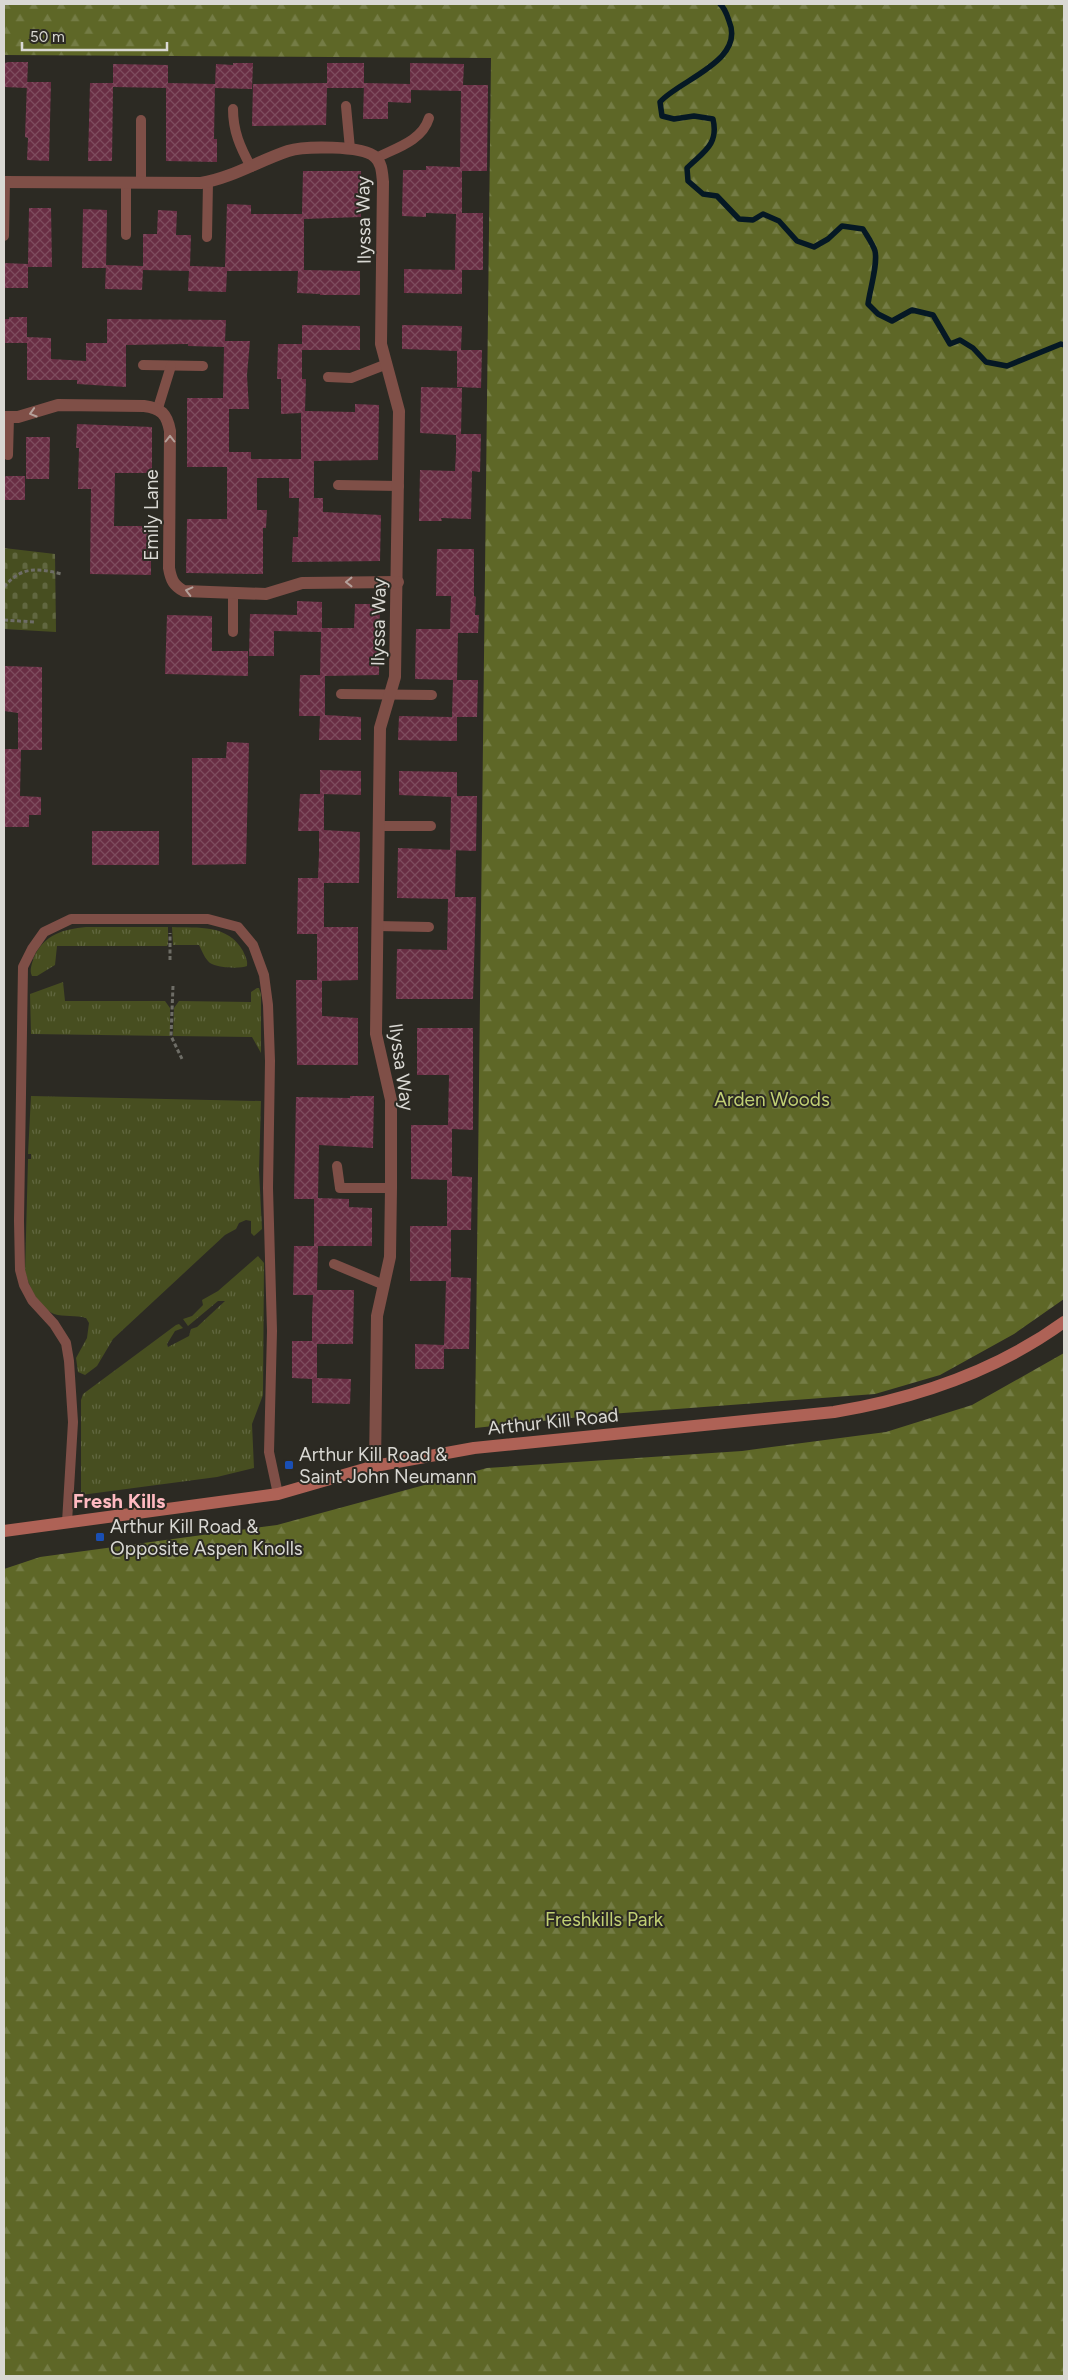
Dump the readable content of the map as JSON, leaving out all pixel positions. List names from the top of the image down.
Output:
{
  "streets": {
    "street": ["Ilyssa Way", "Emily Lane", "Arthur Kill Road"]
  },
  "crossings": [
    ["Ilyssa Way", "Emily Lane"],
    ["Ilyssa Way", "Arthur Kill Road"]
  ],
  "districts": ["Fresh Kills"],
  "parks": ["Arden Woods", "Freshkills Park"],
  "places": {
    "transit": ["Arthur Kill Road & Saint John Neumann", "Arthur Kill Road & Opposite Aspen Knolls"]
  },
  "scale_bar": "50 m"
}
